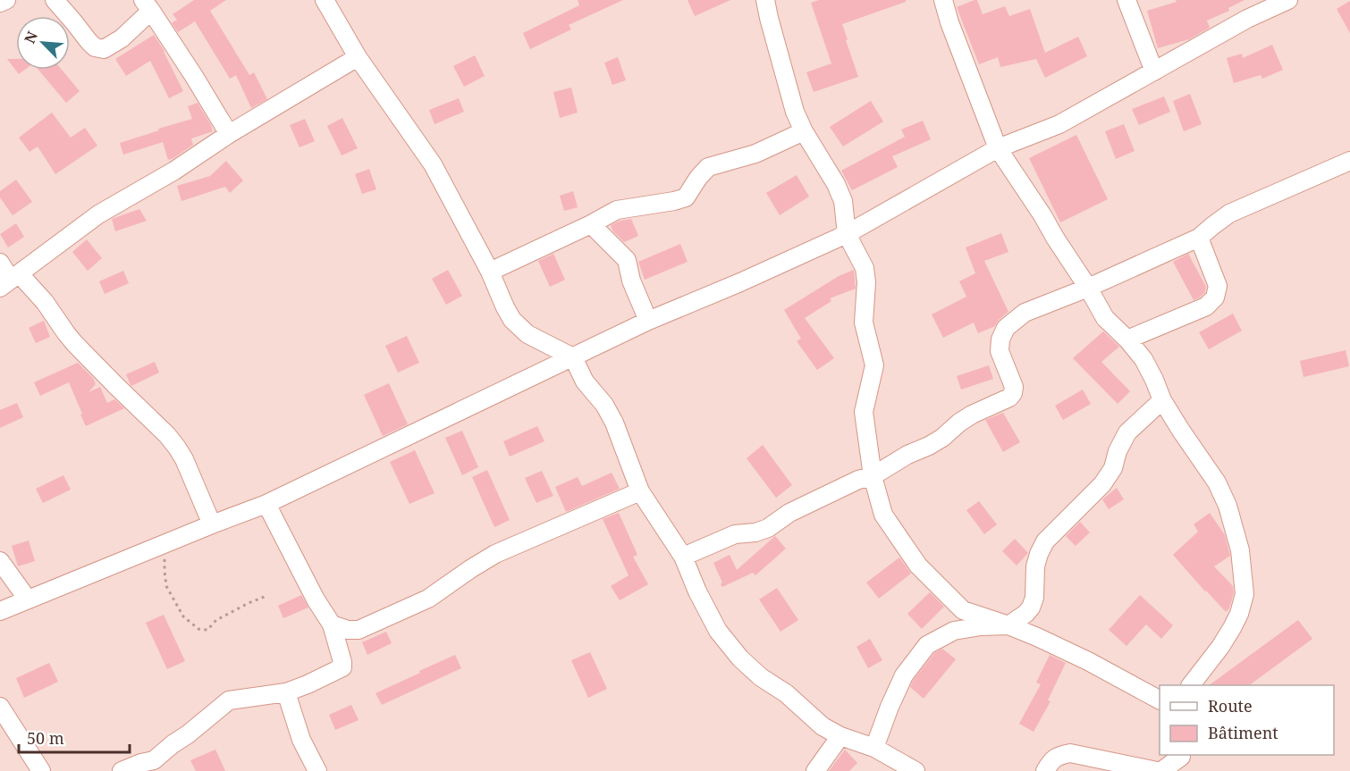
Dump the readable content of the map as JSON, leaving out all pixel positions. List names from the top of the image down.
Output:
{
  "legend": ["Route", "Bâtiment"],
  "scale_bar": "50 m",
  "north": "top left"
}
